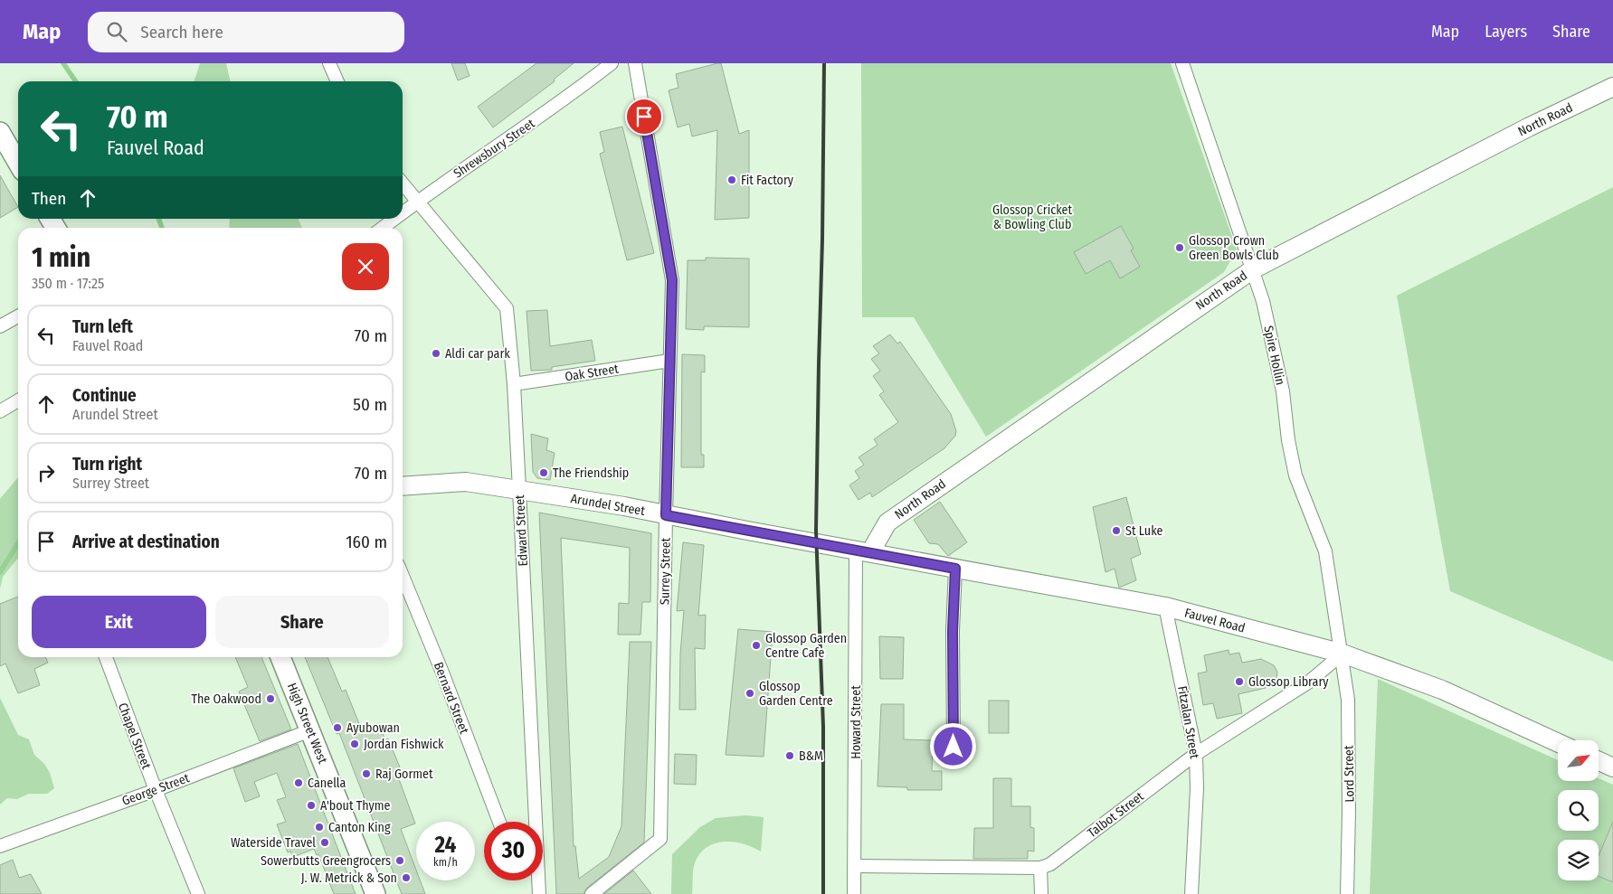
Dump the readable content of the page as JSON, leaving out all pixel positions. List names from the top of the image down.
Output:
{
  "streets": {
    "main road": ["High Street West"],
    "street": [
      "North Road",
      "Shrewsbury Street",
      "Spire Hollin",
      "Oak Street",
      "Arundel Street",
      "Edward Street",
      "Surrey Street",
      "Fauvel Road",
      "Bernard Street",
      "Howard Street",
      "Fitzalan Street",
      "Chapel Street",
      "Lord Street",
      "George Street",
      "Talbot Street"
    ]
  },
  "crossings": [
    ["North Road", "Spire Hollin"],
    ["North Road", "Arundel Street"],
    ["North Road", "Fauvel Road"],
    ["North Road", "Howard Street"],
    ["Shrewsbury Street", "Edward Street"],
    ["Spire Hollin", "Fauvel Road"],
    ["Spire Hollin", "Lord Street"],
    ["Spire Hollin", "Talbot Street"],
    ["Oak Street", "Edward Street"],
    ["Oak Street", "Surrey Street"],
    ["Arundel Street", "Edward Street"],
    ["Arundel Street", "Surrey Street"],
    ["Arundel Street", "Fauvel Road"],
    ["Arundel Street", "Howard Street"],
    ["Fauvel Road", "Howard Street"],
    ["Fauvel Road", "Fitzalan Street"],
    ["Fauvel Road", "Lord Street"],
    ["Fauvel Road", "Talbot Street"],
    ["Howard Street", "Talbot Street"],
    ["Fitzalan Street", "Talbot Street"],
    ["High Street West", "George Street"],
    ["Chapel Street", "George Street"],
    ["Lord Street", "Talbot Street"]
  ],
  "parks": ["Glossop Cricket & Bowling Club"],
  "places": [
    "Fit Factory",
    "Glossop Crown Green Bowls Club",
    "Aldi car park",
    "The Friendship",
    "St Luke",
    "Glossop Garden Centre Cafe",
    "Glossop Library",
    "Glossop Garden Centre",
    "The Oakwood",
    "Ayubowan",
    "Jordan Fishwick",
    "B&M",
    "Raj Gormet",
    "Canella",
    "A'bout Thyme",
    "Canton King",
    "Waterside Travel",
    "Sowerbutts Greengrocers",
    "J. W. Metrick & Son"
  ],
  "north": "top right",
  "page": {
    "header": "Map",
    "search": "Search here",
    "nav": ["Map", "Layers", "Share"],
    "turn": ["70 m", "Fauvel Road"],
    "then": "Then",
    "heading": ["1 min", "350 m · 17:25"],
    "list": [
      {
        "name": "Turn left",
        "note": "Fauvel Road",
        "value": "70 m"
      },
      {
        "name": "Continue",
        "note": "Arundel Street",
        "value": "50 m"
      },
      {
        "name": "Turn right",
        "note": "Surrey Street",
        "value": "70 m"
      },
      {
        "name": "Arrive at destination",
        "value": "160 m"
      }
    ],
    "buttons": ["Exit", "Share"],
    "speed": "24 km/h",
    "limit": "30"
  }
}
